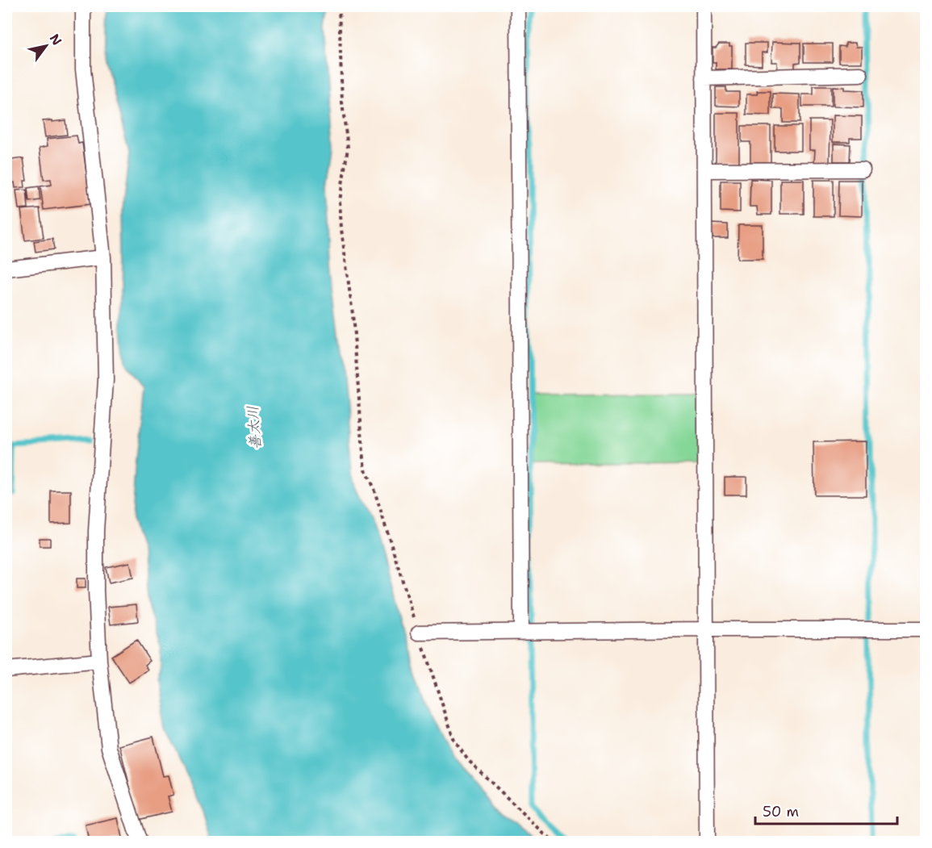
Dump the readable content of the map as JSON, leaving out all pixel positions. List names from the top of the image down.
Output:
{
  "water": ["善太川"],
  "scale_bar": "50 m",
  "north": "top right"
}
